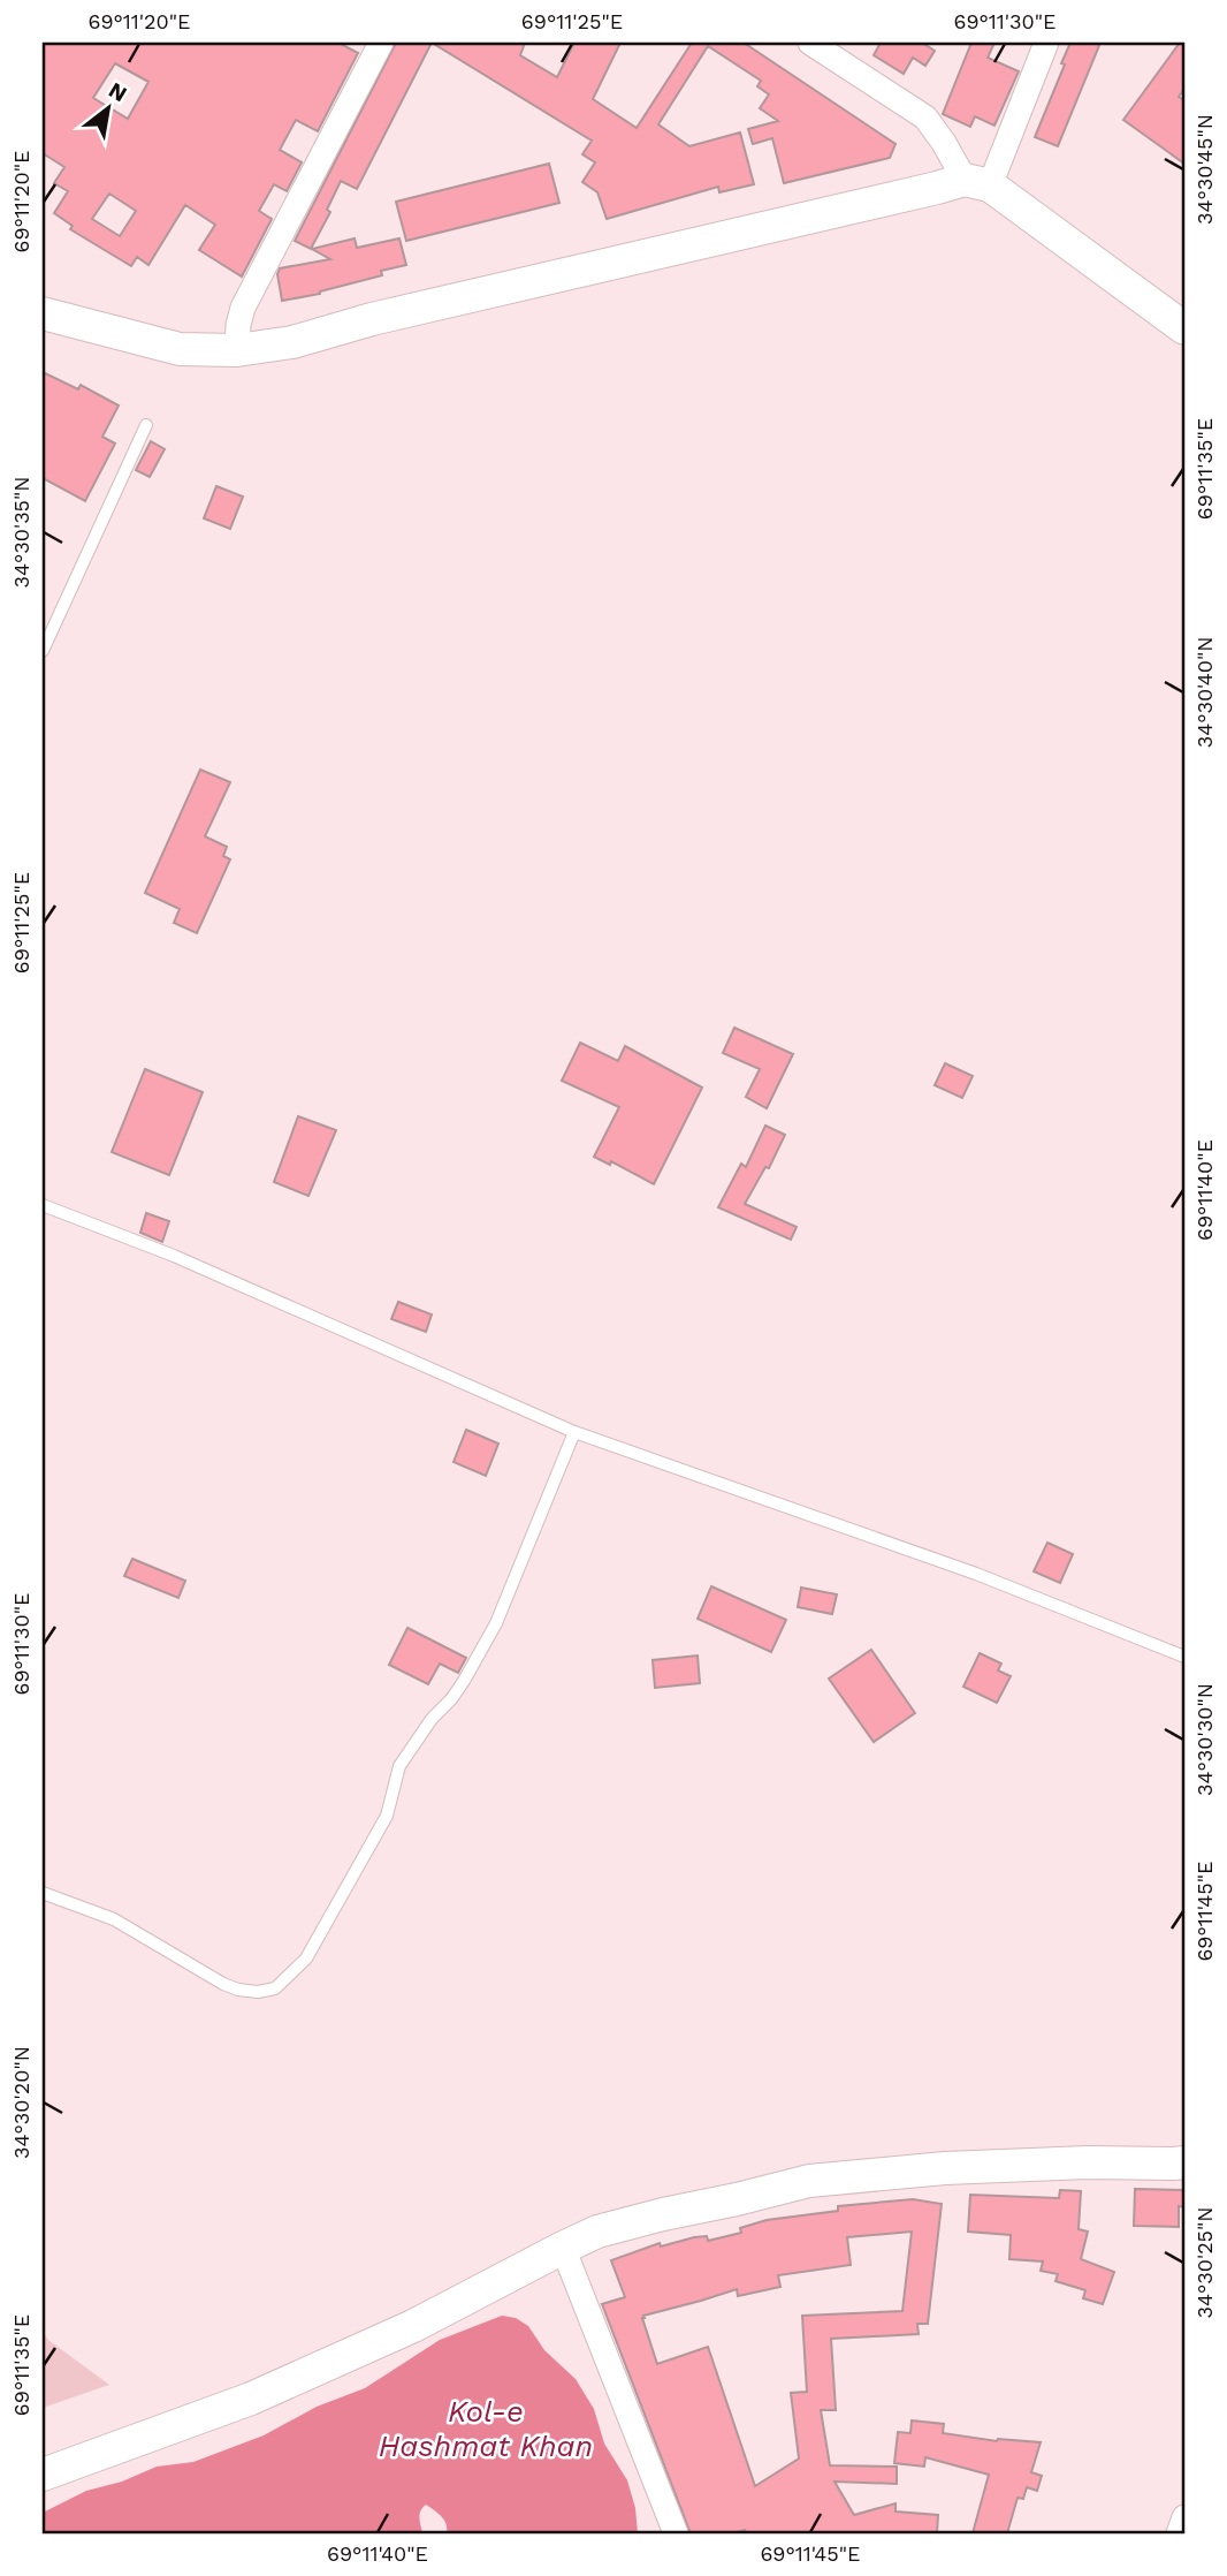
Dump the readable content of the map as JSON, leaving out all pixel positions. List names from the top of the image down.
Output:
{
  "water": ["Kol-e Hashmat Khan"],
  "north": "top right",
  "coordinates": [
    "69°11'20\"E",
    "69°11'25\"E",
    "69°11'30\"E",
    "34°30'45\"N",
    "69°11'35\"E",
    "34°30'35\"N",
    "34°30'40\"N",
    "69°11'40\"E",
    "34°30'30\"N",
    "69°11'45\"E",
    "34°30'20\"N",
    "34°30'25\"N"
  ]
}
